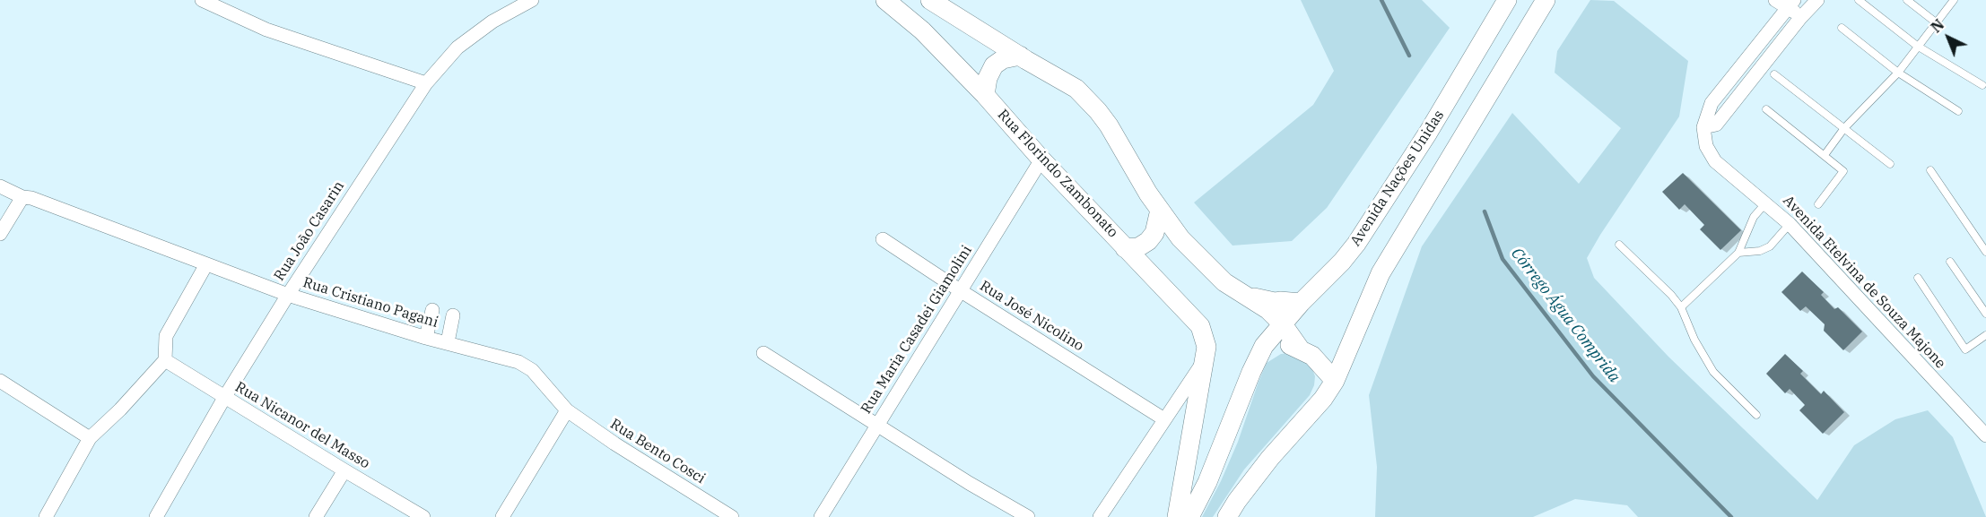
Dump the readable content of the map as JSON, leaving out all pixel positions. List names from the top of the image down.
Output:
{
  "streets": {
    "main road": ["Rua Florindo Zambonato", "Avenida Nações Unidas"],
    "street": [
      "Rua João Casarin",
      "Avenida Etelvina de Souza Majone",
      "Rua Cristiano Pagani",
      "Rua José Nicolino",
      "Rua Maria Casadei Giamolini",
      "Rua Nicanor del Masso",
      "Rua Bento Cosci"
    ]
  },
  "crossings": [
    ["Rua Florindo Zambonato", "Rua Maria Casadei Giamolini"],
    ["Rua João Casarin", "Rua Cristiano Pagani"],
    ["Rua João Casarin", "Rua Nicanor del Masso"],
    ["Rua Cristiano Pagani", "Rua Bento Cosci"],
    ["Rua José Nicolino", "Rua Maria Casadei Giamolini"]
  ],
  "water": ["Córrego Água Comprida"],
  "north": "top left"
}
